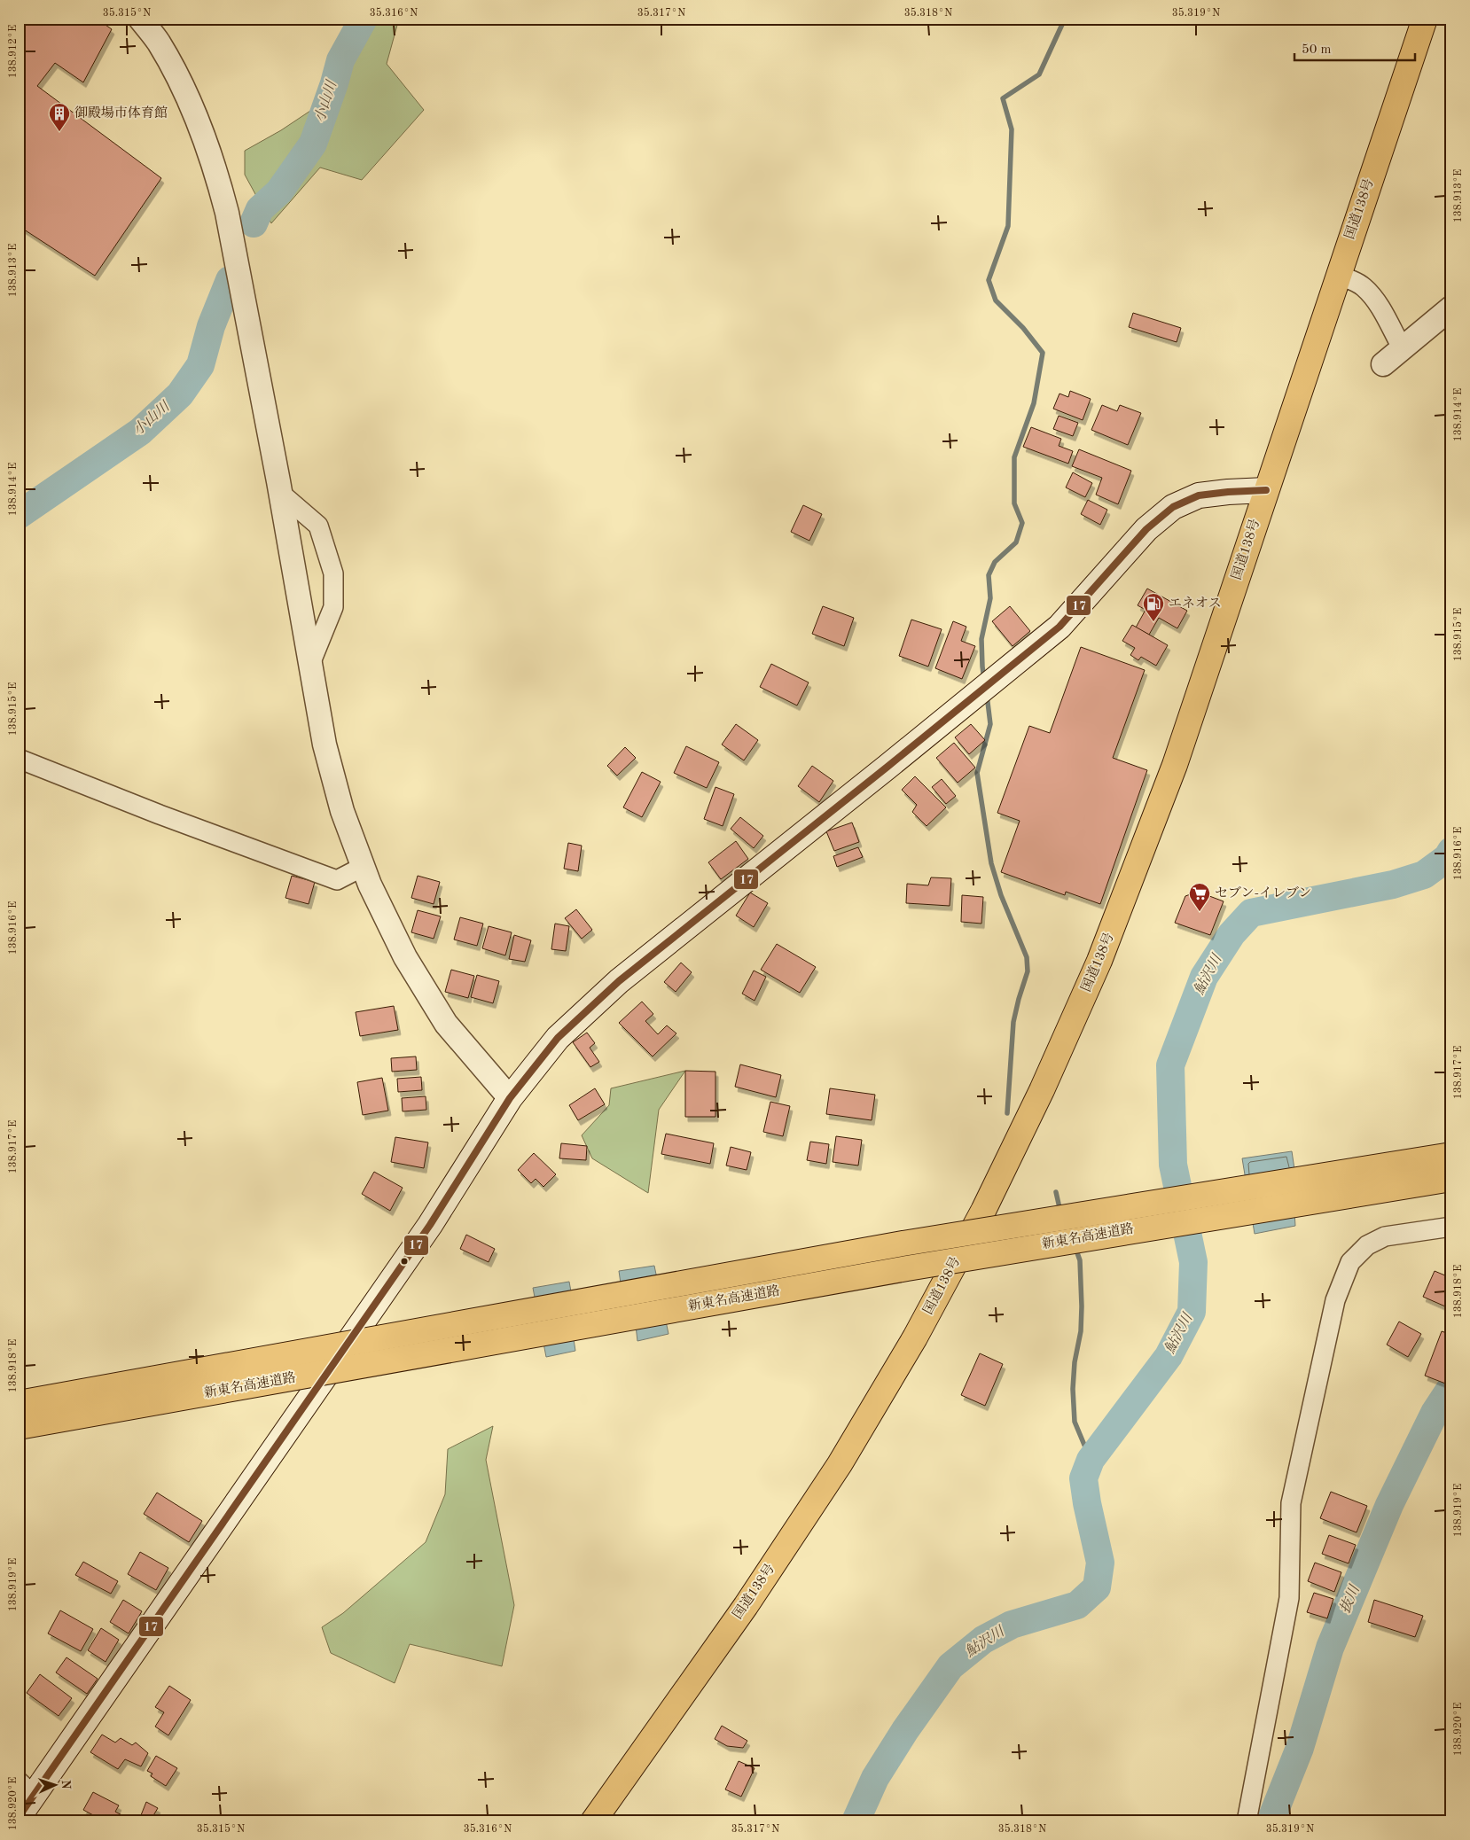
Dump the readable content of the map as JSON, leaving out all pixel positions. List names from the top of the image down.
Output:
{
  "streets": {
    "highway": ["国道138号", "新東名高速道路"]
  },
  "water": ["小山川", "鮎沢川", "抜川"],
  "places": {
    "building": ["御殿場市体育館"],
    "fuel station": ["エネオス"],
    "supermarket": ["セブン-イレブン"]
  },
  "lines": ["transit line 17"],
  "scale_bar": "50 m",
  "north": "right",
  "coordinates": [
    "35.315°N",
    "35.316°N",
    "35.317°N",
    "35.318°N",
    "35.319°N",
    "138.912°E",
    "138.913°E",
    "138.914°E",
    "138.915°E",
    "138.916°E",
    "138.917°E",
    "138.918°E",
    "138.919°E",
    "138.920°E"
  ]
}
